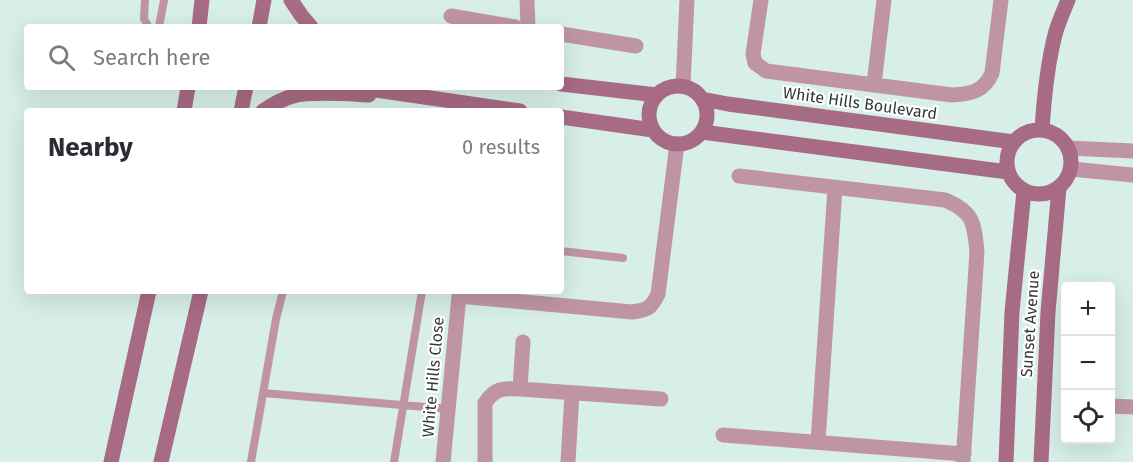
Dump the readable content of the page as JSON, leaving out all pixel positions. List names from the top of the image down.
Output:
{
  "streets": {
    "street": ["White Hills Boulevard", "Sunset Avenue", "White Hills Close"]
  },
  "crossings": [
    ["White Hills Boulevard", "Sunset Avenue"],
    ["White Hills Boulevard", "White Hills Close"]
  ],
  "page": {
    "search": "Search here",
    "heading": ["Nearby", "0 results"],
    "map_buttons": ["+", "−"]
  }
}
